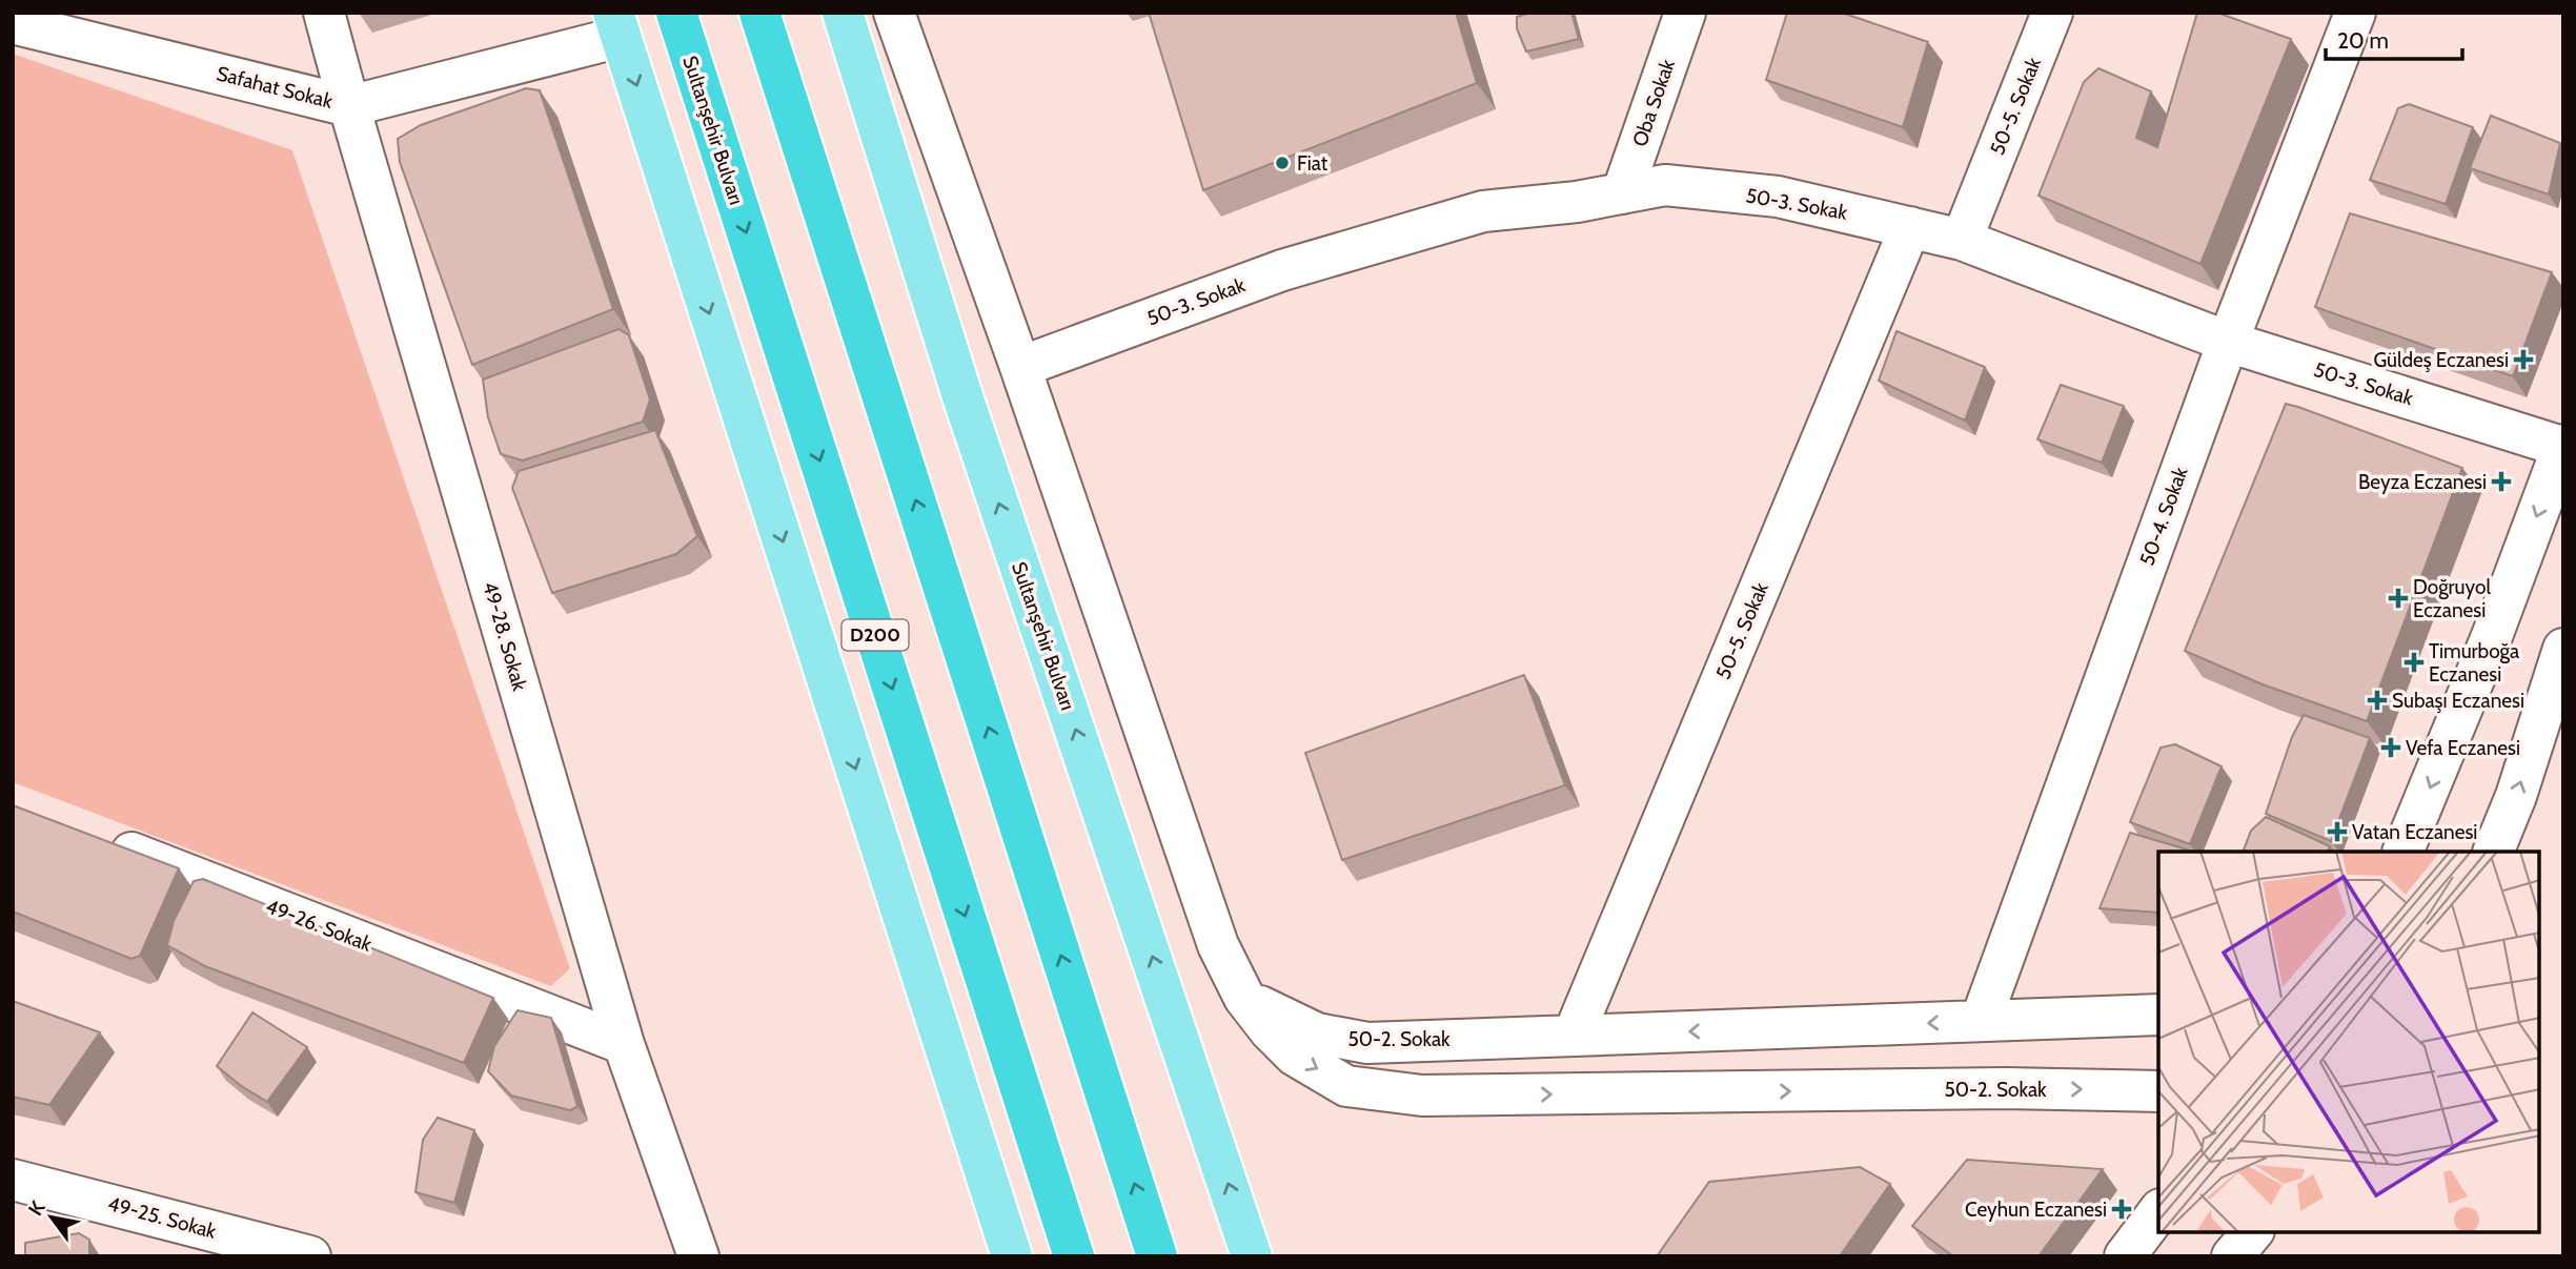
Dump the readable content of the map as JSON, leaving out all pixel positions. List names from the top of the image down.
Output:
{
  "streets": {
    "highway": ["Sultanşehir Bulvarı", "D200"],
    "street": [
      "Safahat Sokak",
      "Oba Sokak",
      "50-5. Sokak",
      "50-3. Sokak",
      "50-4. Sokak",
      "49-28. Sokak",
      "49-26. Sokak",
      "50-2. Sokak",
      "49-25. Sokak"
    ]
  },
  "crossings": [
    ["Safahat Sokak", "49-28. Sokak"],
    ["Oba Sokak", "50-3. Sokak"],
    ["50-5. Sokak", "50-3. Sokak"],
    ["50-5. Sokak", "50-2. Sokak"],
    ["50-3. Sokak", "50-4. Sokak"],
    ["50-4. Sokak", "50-2. Sokak"],
    ["49-28. Sokak", "49-26. Sokak"]
  ],
  "places": {
    "other": ["Fiat"],
    "health": [
      "Güldeş Eczanesi",
      "Beyza Eczanesi",
      "Doğruyol Eczanesi",
      "Timurboğa Eczanesi",
      "Subaşı Eczanesi",
      "Vefa Eczanesi",
      "Vatan Eczanesi",
      "Ceyhun Eczanesi"
    ]
  },
  "scale_bar": "20 m",
  "north": "top left"
}
